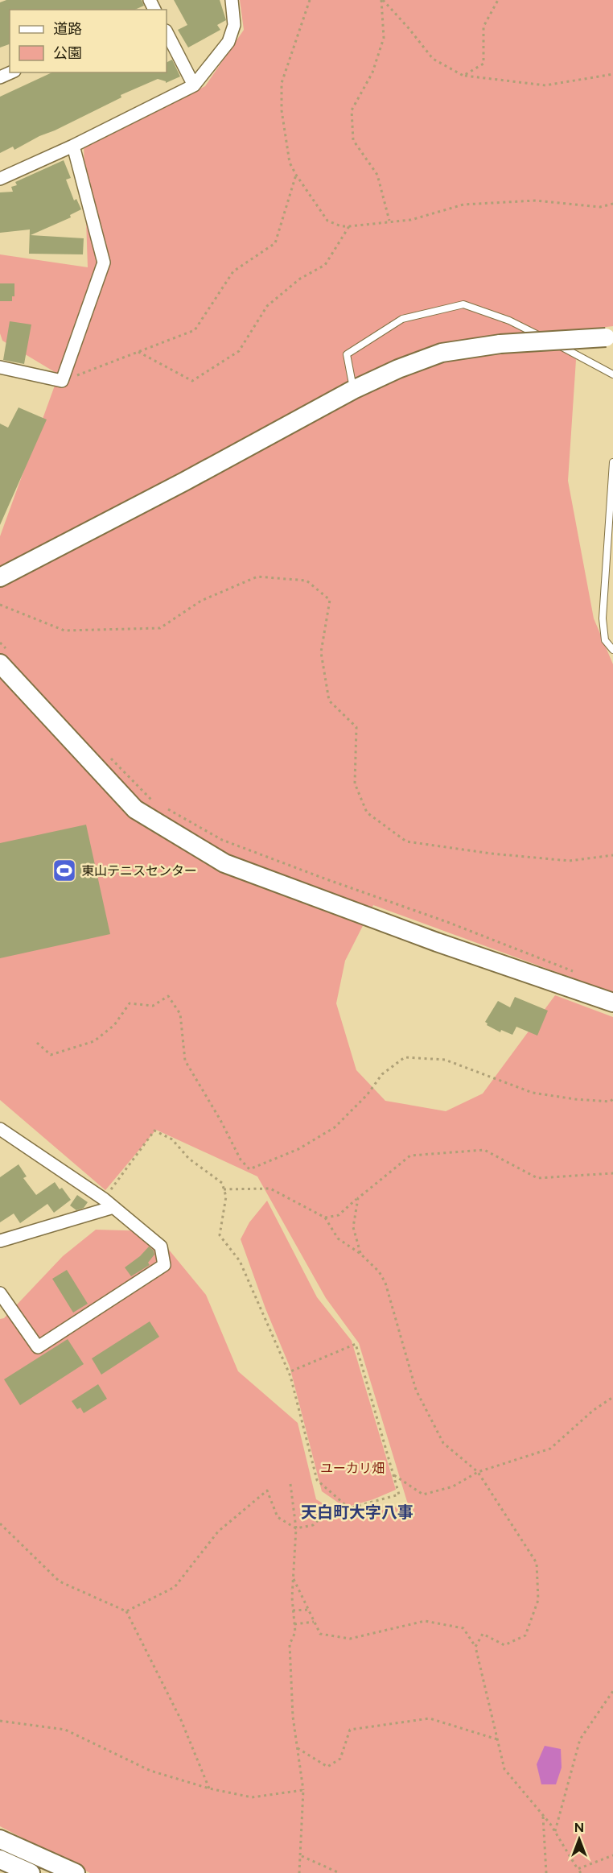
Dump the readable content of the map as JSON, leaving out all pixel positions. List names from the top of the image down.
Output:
{
  "districts": ["天白町大字八事"],
  "parks": ["ユーカリ畑"],
  "places": {
    "sports": ["東山テニスセンター"]
  },
  "legend": ["道路", "公園"],
  "north": "top"
}
